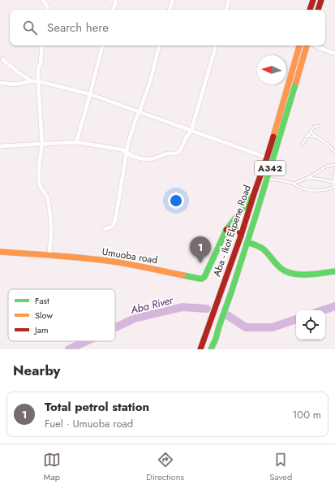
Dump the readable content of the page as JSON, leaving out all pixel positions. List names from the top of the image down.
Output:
{
  "streets": {
    "main road": ["A342", "Aba - Ikot Ekpene Road", "Umuoba road"]
  },
  "crossings": [
    ["Aba - Ikot Ekpene Road", "Umuoba road"]
  ],
  "water": ["Aba River"],
  "legend": ["Fast", "Slow", "Jam"],
  "north": "left",
  "page": {
    "search": "Search here",
    "pins": "1",
    "heading": "Nearby",
    "list": [
      {
        "mark": "1",
        "name": "Total petrol station",
        "note": "Fuel · Umuoba road",
        "value": "100 m"
      }
    ],
    "nav": ["Map", "Directions", "Saved"]
  }
}
